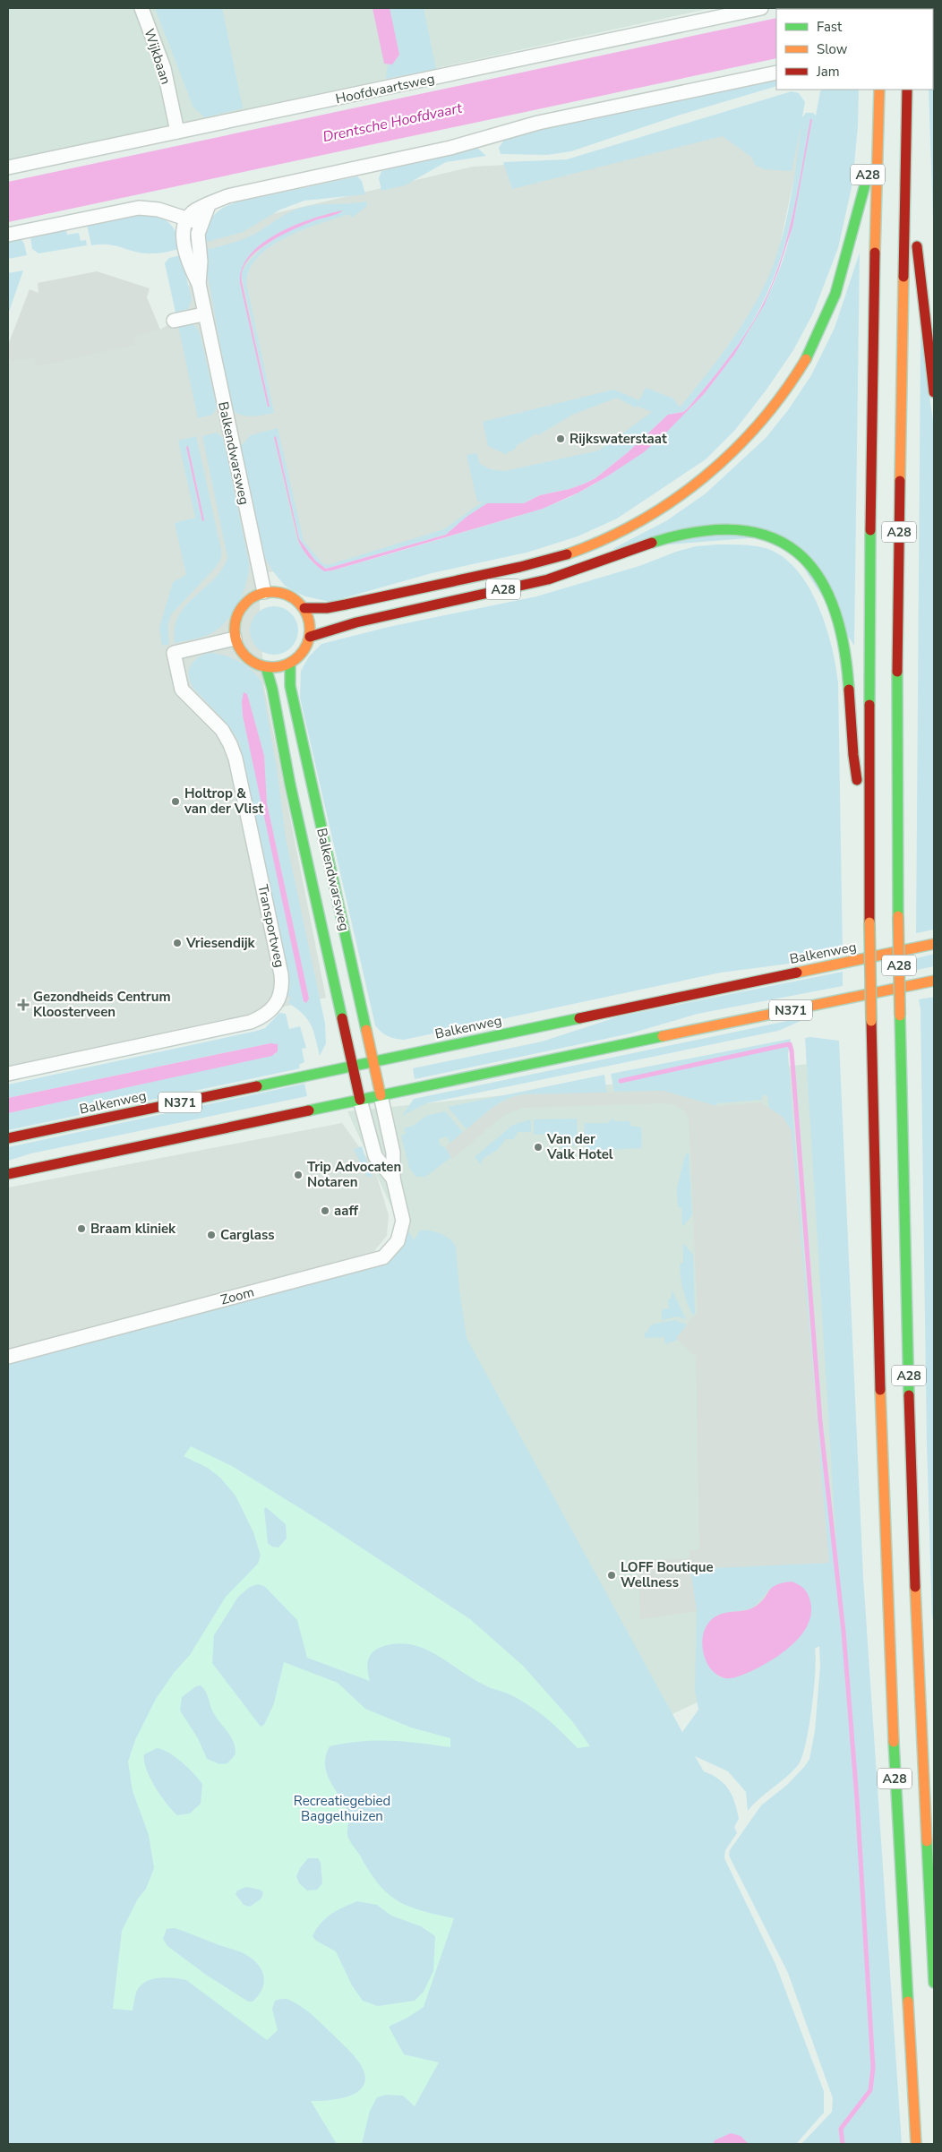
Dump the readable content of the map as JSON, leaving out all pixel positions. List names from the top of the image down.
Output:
{
  "streets": {
    "main road": [
      "A28",
      "Balkendwarsweg",
      "Balkenweg",
      "N371",
      "Zoom"
    ],
    "street": ["Wijkbaan", "Hoofdvaartsweg", "Transportweg"]
  },
  "crossings": [
    ["Wijkbaan", "Hoofdvaartsweg"],
    ["A28", "Balkendwarsweg"],
    ["A28", "Transportweg"],
    ["Balkendwarsweg", "Transportweg"],
    ["Balkendwarsweg", "Balkenweg"],
    ["Balkendwarsweg", "N371"],
    ["Balkendwarsweg", "Zoom"],
    ["Balkenweg", "Zoom"],
    ["N371", "Zoom"]
  ],
  "water": ["Drentsche Hoofdvaart"],
  "parks": ["Recreatiegebied Baggelhuizen"],
  "places": {
    "other": [
      "Rijkswaterstaat",
      "Holtrop & van der Vlist",
      "Vriesendijk",
      "Van der Valk Hotel",
      "Trip Advocaten Notaren",
      "aaff",
      "Braam kliniek",
      "Carglass",
      "LOFF Boutique Wellness"
    ],
    "health": ["Gezondheids Centrum Kloosterveen"]
  },
  "legend": ["Fast", "Slow", "Jam"]
}
